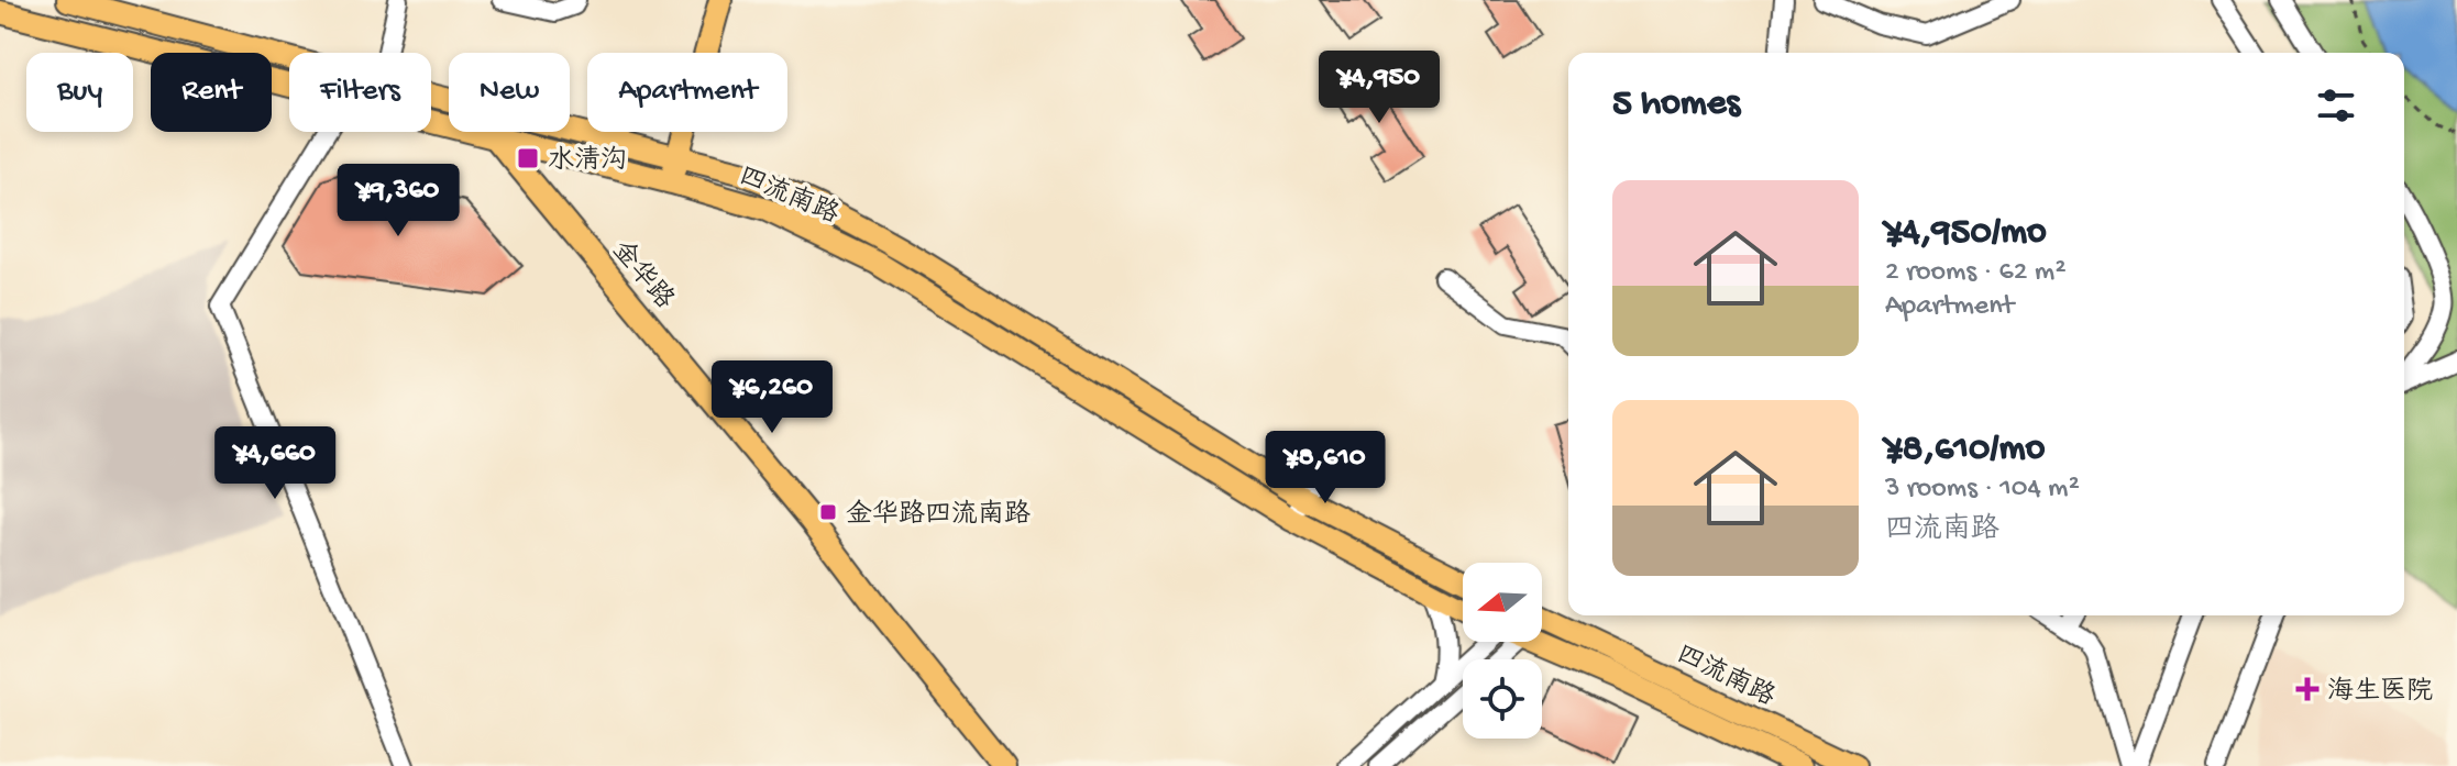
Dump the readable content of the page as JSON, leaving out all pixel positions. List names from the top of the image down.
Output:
{
  "streets": {
    "main road": ["四流南路", "金华路"]
  },
  "crossings": [
    ["四流南路", "金华路"]
  ],
  "places": {
    "transit": ["水清沟", "金华路四流南路"],
    "health": ["海生医院"]
  },
  "north": "left",
  "page": {
    "price": [
      "¥4,950",
      "¥9,360",
      "¥6,260",
      "¥4,660",
      "¥8,610"
    ],
    "chip": [
      "Buy",
      "Rent",
      "Filters",
      "New",
      "Apartment"
    ],
    "heading": "5 homes",
    "list": [
      {
        "name": "¥4,950/mo",
        "note": "2 rooms · 62 m² · Apartment"
      },
      {
        "name": "¥8,610/mo",
        "note": "3 rooms · 104 m² · 四流南路"
      }
    ]
  }
}
